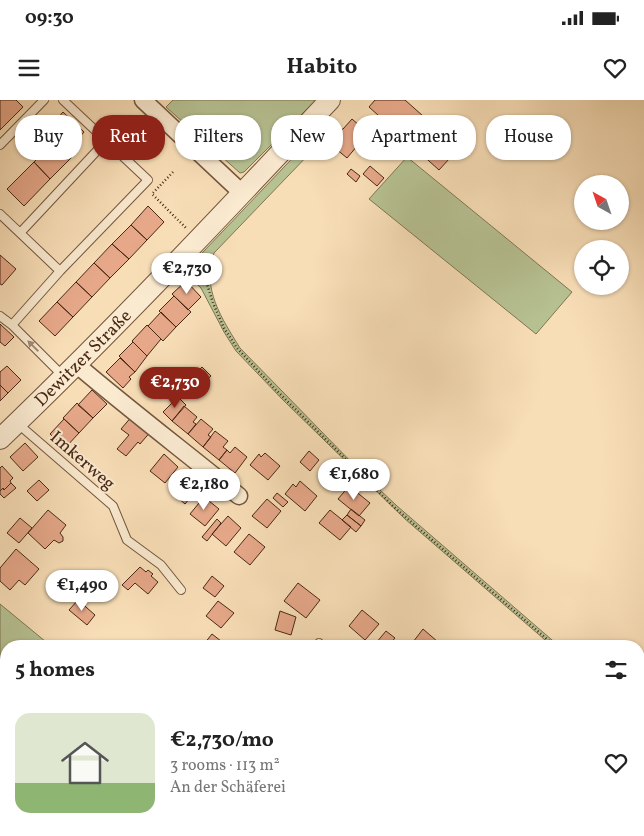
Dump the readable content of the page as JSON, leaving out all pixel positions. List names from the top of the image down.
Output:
{
  "streets": {
    "street": ["Dewitzer Straße"],
    "lane": ["Imkerweg"]
  },
  "crossings": [
    ["Dewitzer Straße", "Imkerweg"]
  ],
  "north": "top left",
  "page": {
    "status": "09:30",
    "header": "Habito",
    "chip": [
      "Buy",
      "Rent",
      "Filters",
      "New",
      "Apartment",
      "House"
    ],
    "price": [
      "€2,730",
      "€2,730",
      "€1,680",
      "€2,180",
      "€1,490"
    ],
    "heading": "5 homes",
    "list": [
      {
        "name": "€2,730/mo",
        "note": "3 rooms · 113 m² · An der Schäferei"
      }
    ]
  }
}
